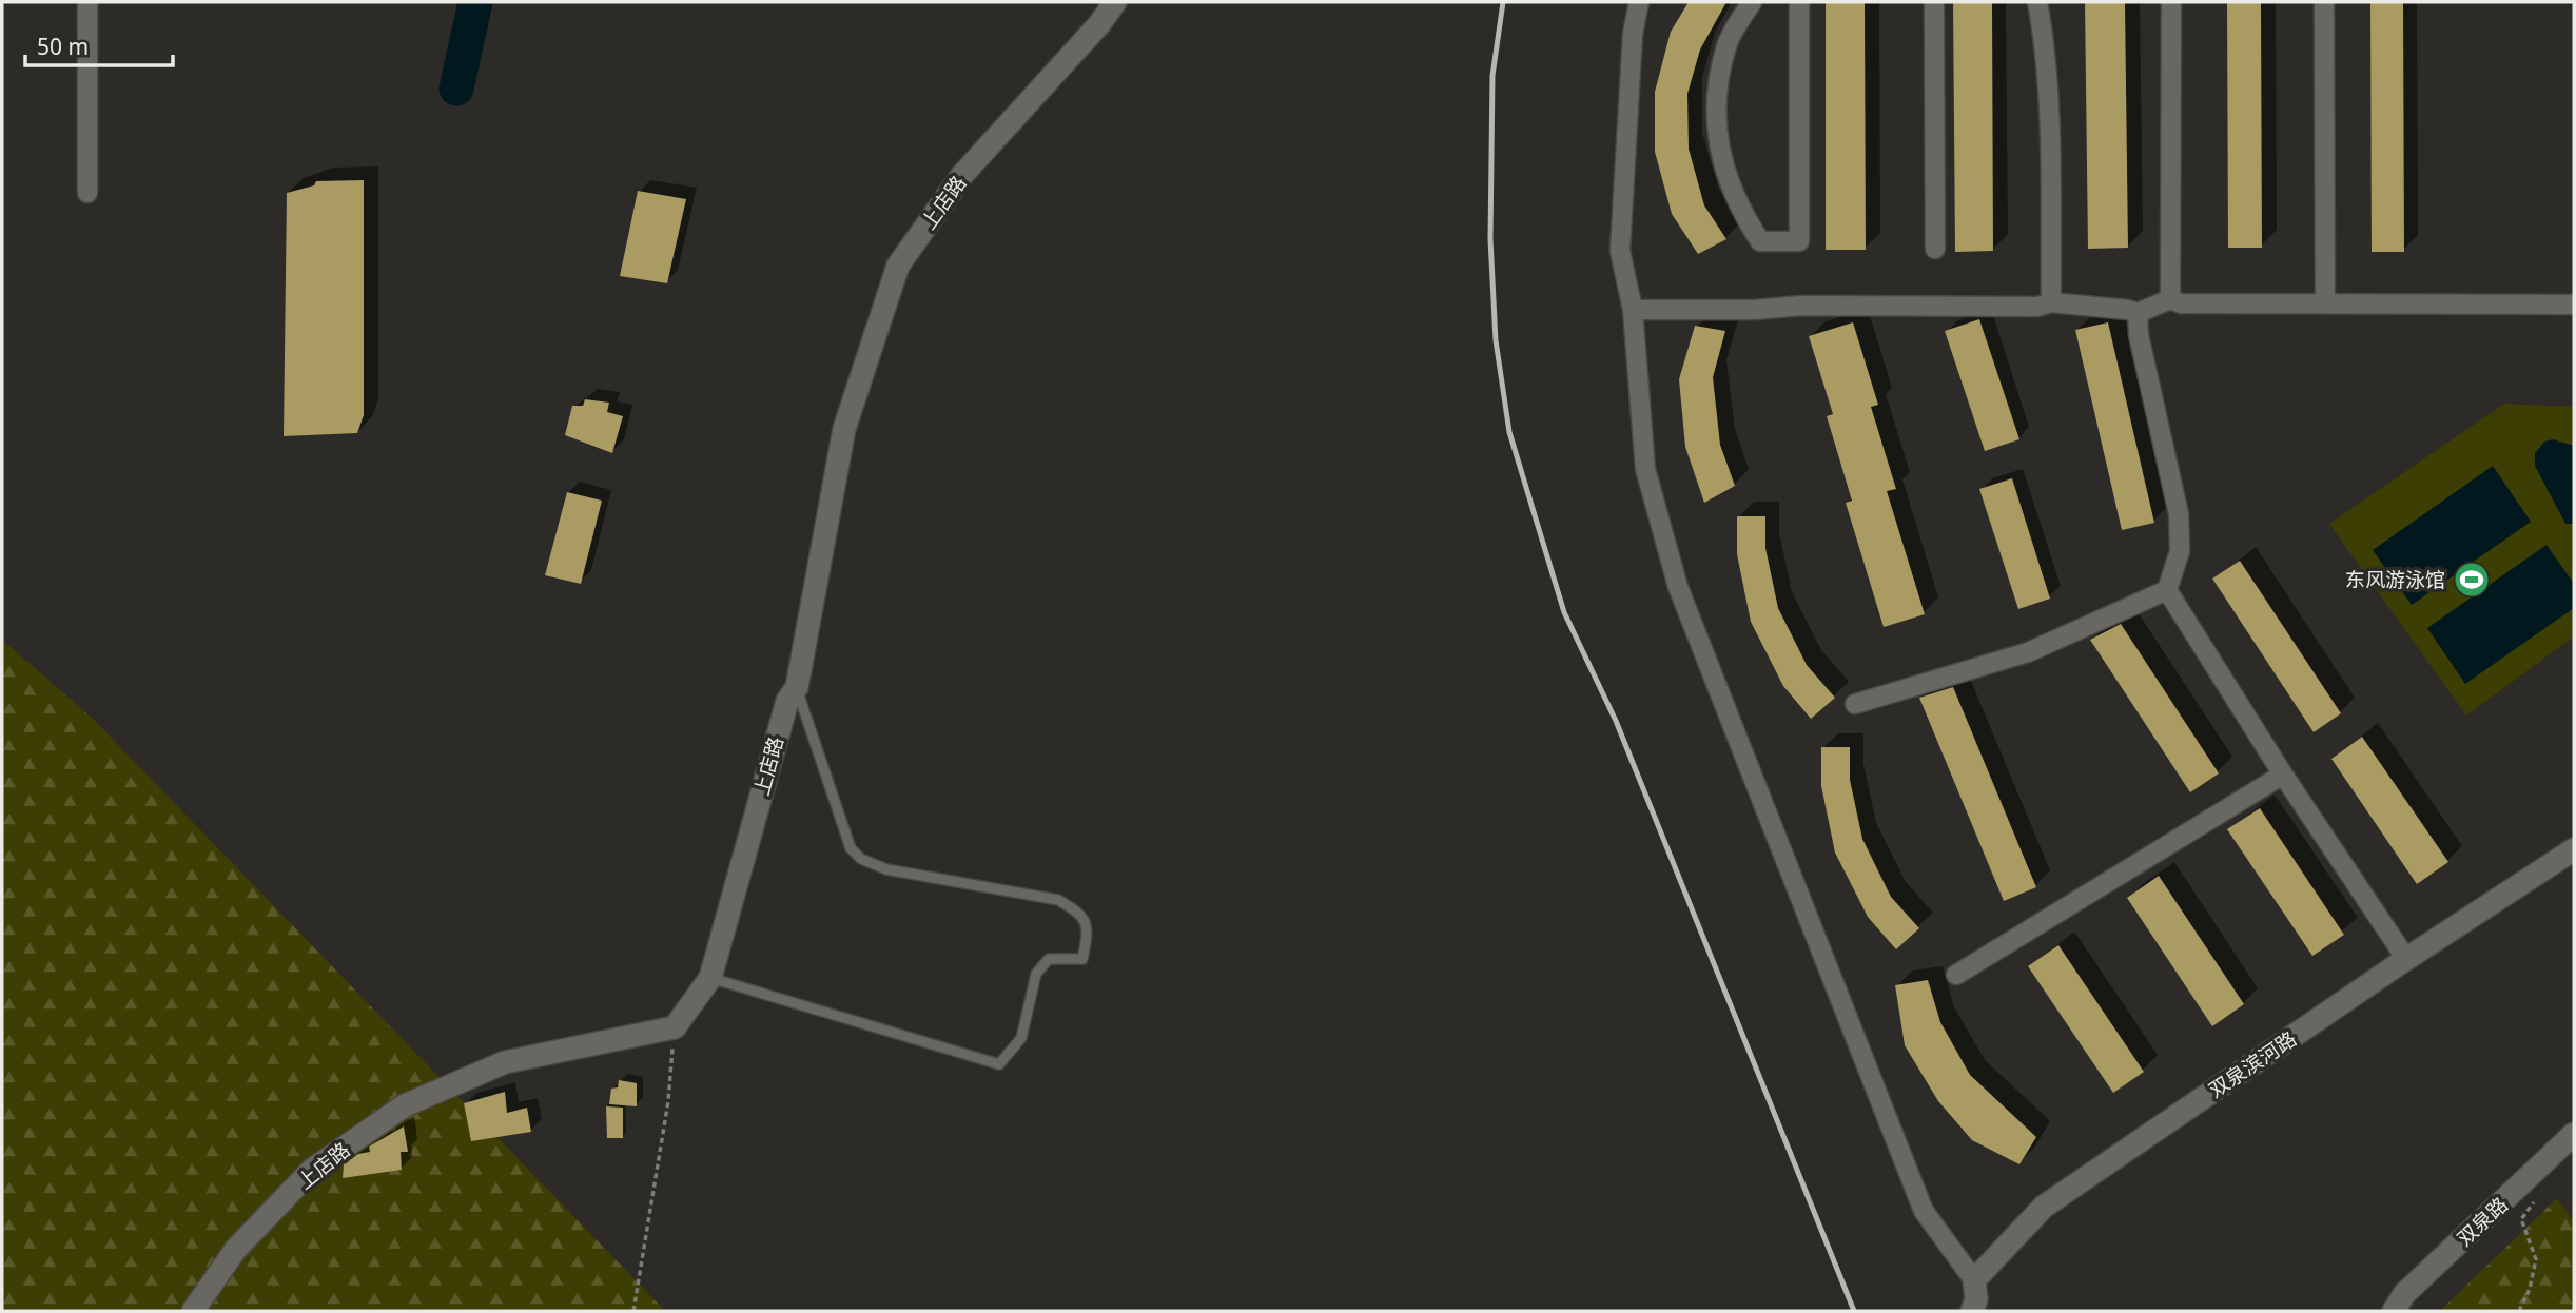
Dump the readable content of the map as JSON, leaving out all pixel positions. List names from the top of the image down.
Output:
{
  "streets": {
    "street": ["上店路", "双泉滨河路", "双泉路"]
  },
  "places": {
    "sports": ["东风游泳馆"]
  },
  "scale_bar": "50 m"
}
